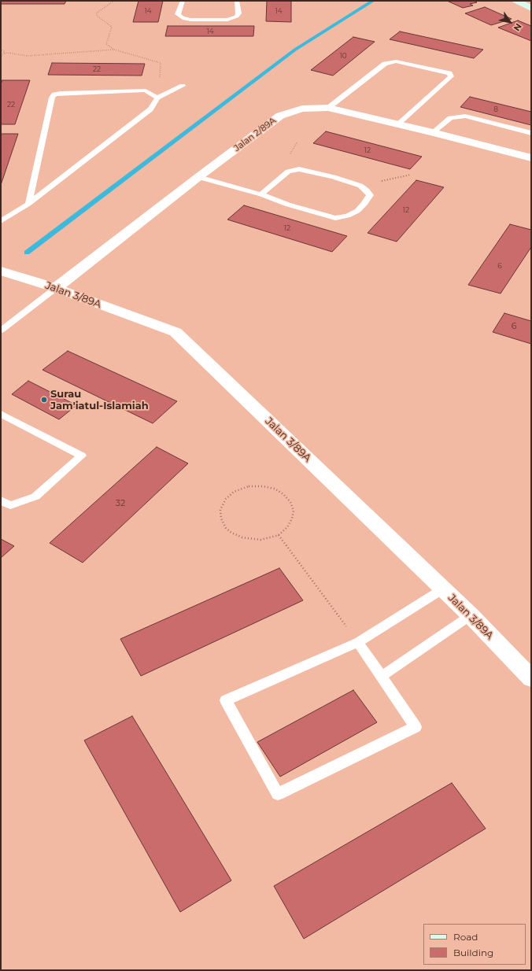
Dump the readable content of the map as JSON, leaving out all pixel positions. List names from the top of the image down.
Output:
{
  "streets": {
    "street": ["Jalan 2/89A", "Jalan 3/89A"]
  },
  "crossings": [
    ["Jalan 2/89A", "Jalan 3/89A"]
  ],
  "places": ["Surau Jam'iatul-Islamiah"],
  "house_numbers": [
    "14",
    "14",
    "14",
    "10",
    "22",
    "22",
    "8",
    "12",
    "12",
    "12",
    "6",
    "6",
    "32"
  ],
  "legend": ["Road", "Building"],
  "north": "bottom right"
}
